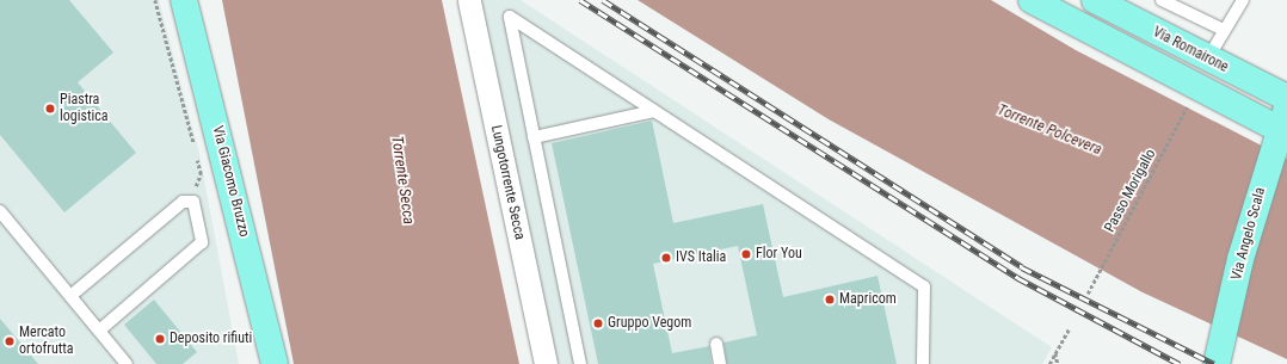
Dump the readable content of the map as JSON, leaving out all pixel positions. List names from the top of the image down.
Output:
{
  "streets": {
    "main road": ["Via Romairone", "Via Giacomo Bruzzo", "Via Angelo Scala"],
    "street": ["Lungotorrente Secca"],
    "path": ["Passo Morigallo"]
  },
  "water": ["Torrente Polcevera", "Torrente Secca"],
  "places": [
    "Piastra logistica",
    "Flor You",
    "IVS Italia",
    "Mapricom",
    "Gruppo Vegom",
    "Deposito rifiuti",
    "Mercato ortofrutta"
  ]
}
